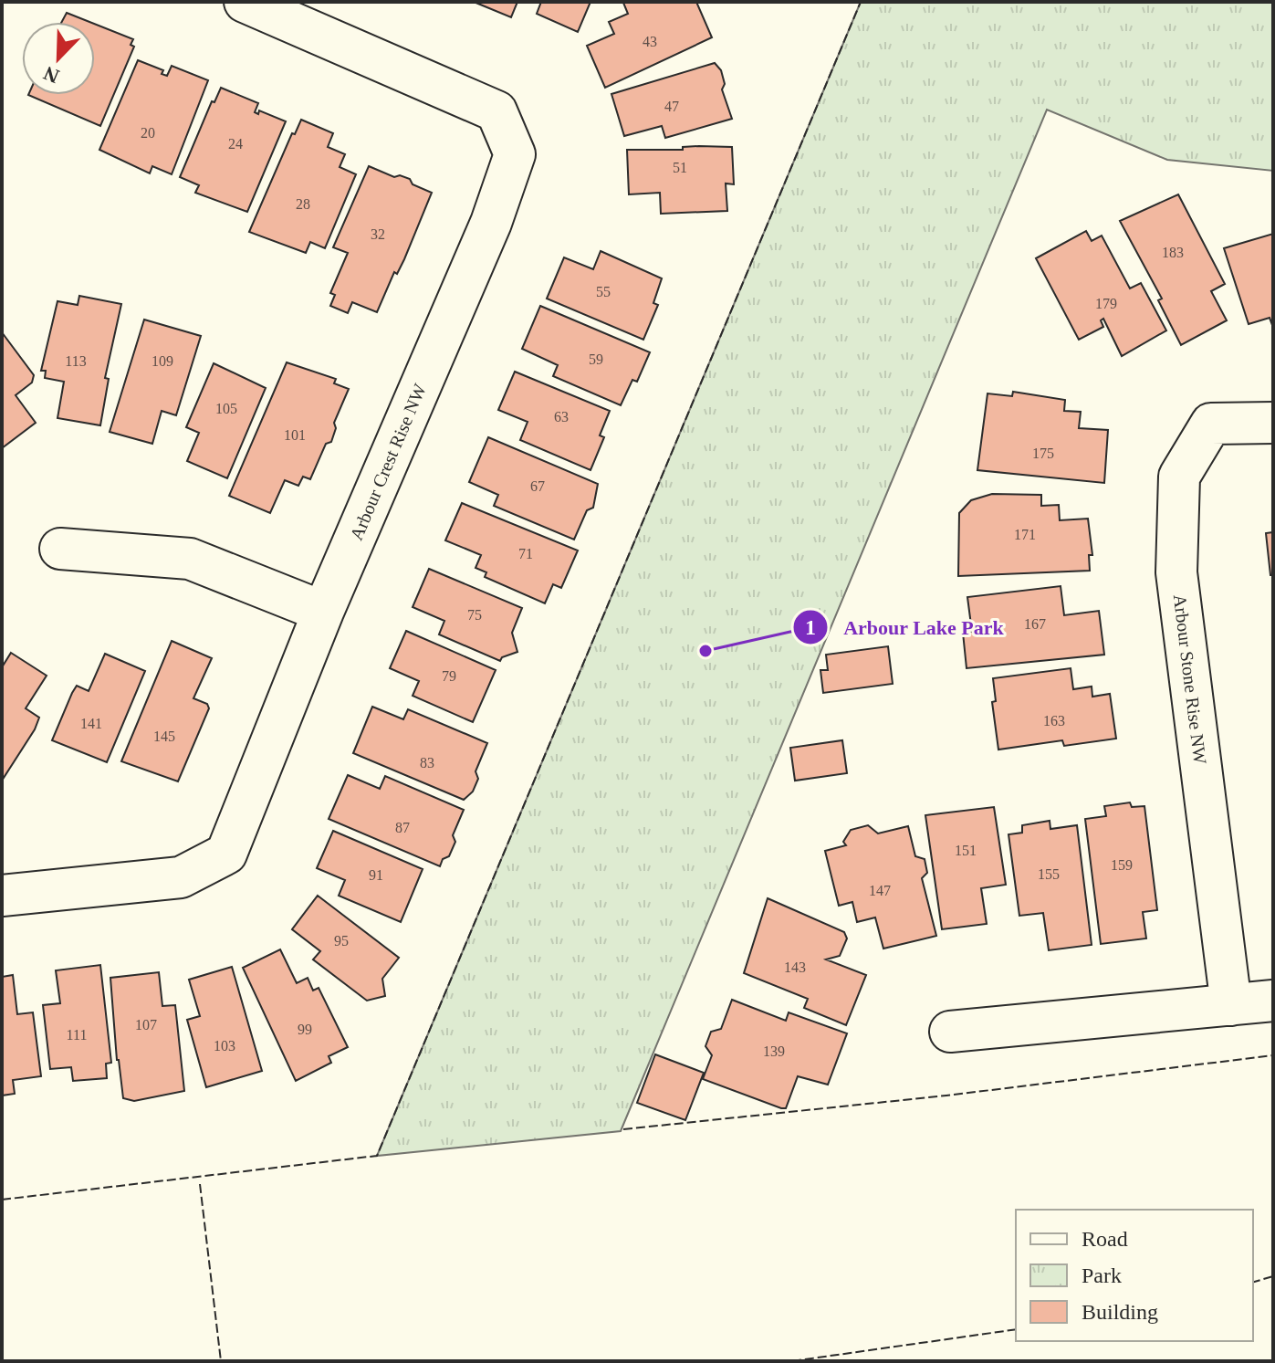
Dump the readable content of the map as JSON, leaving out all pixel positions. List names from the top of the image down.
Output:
{
  "streets": {
    "street": ["Arbour Crest Rise NW", "Arbour Stone Rise NW"]
  },
  "places": ["Arbour Lake Park"],
  "house_numbers": [
    "43",
    "47",
    "20",
    "24",
    "51",
    "28",
    "32",
    "183",
    "55",
    "179",
    "59",
    "113",
    "109",
    "105",
    "63",
    "101",
    "175",
    "67",
    "171",
    "71",
    "75",
    "167",
    "79",
    "163",
    "141",
    "145",
    "83",
    "87",
    "151",
    "159",
    "155",
    "91",
    "147",
    "95",
    "143",
    "107",
    "99",
    "111",
    "103",
    "139"
  ],
  "legend": ["Road", "Park", "Building"],
  "north": "bottom left"
}
